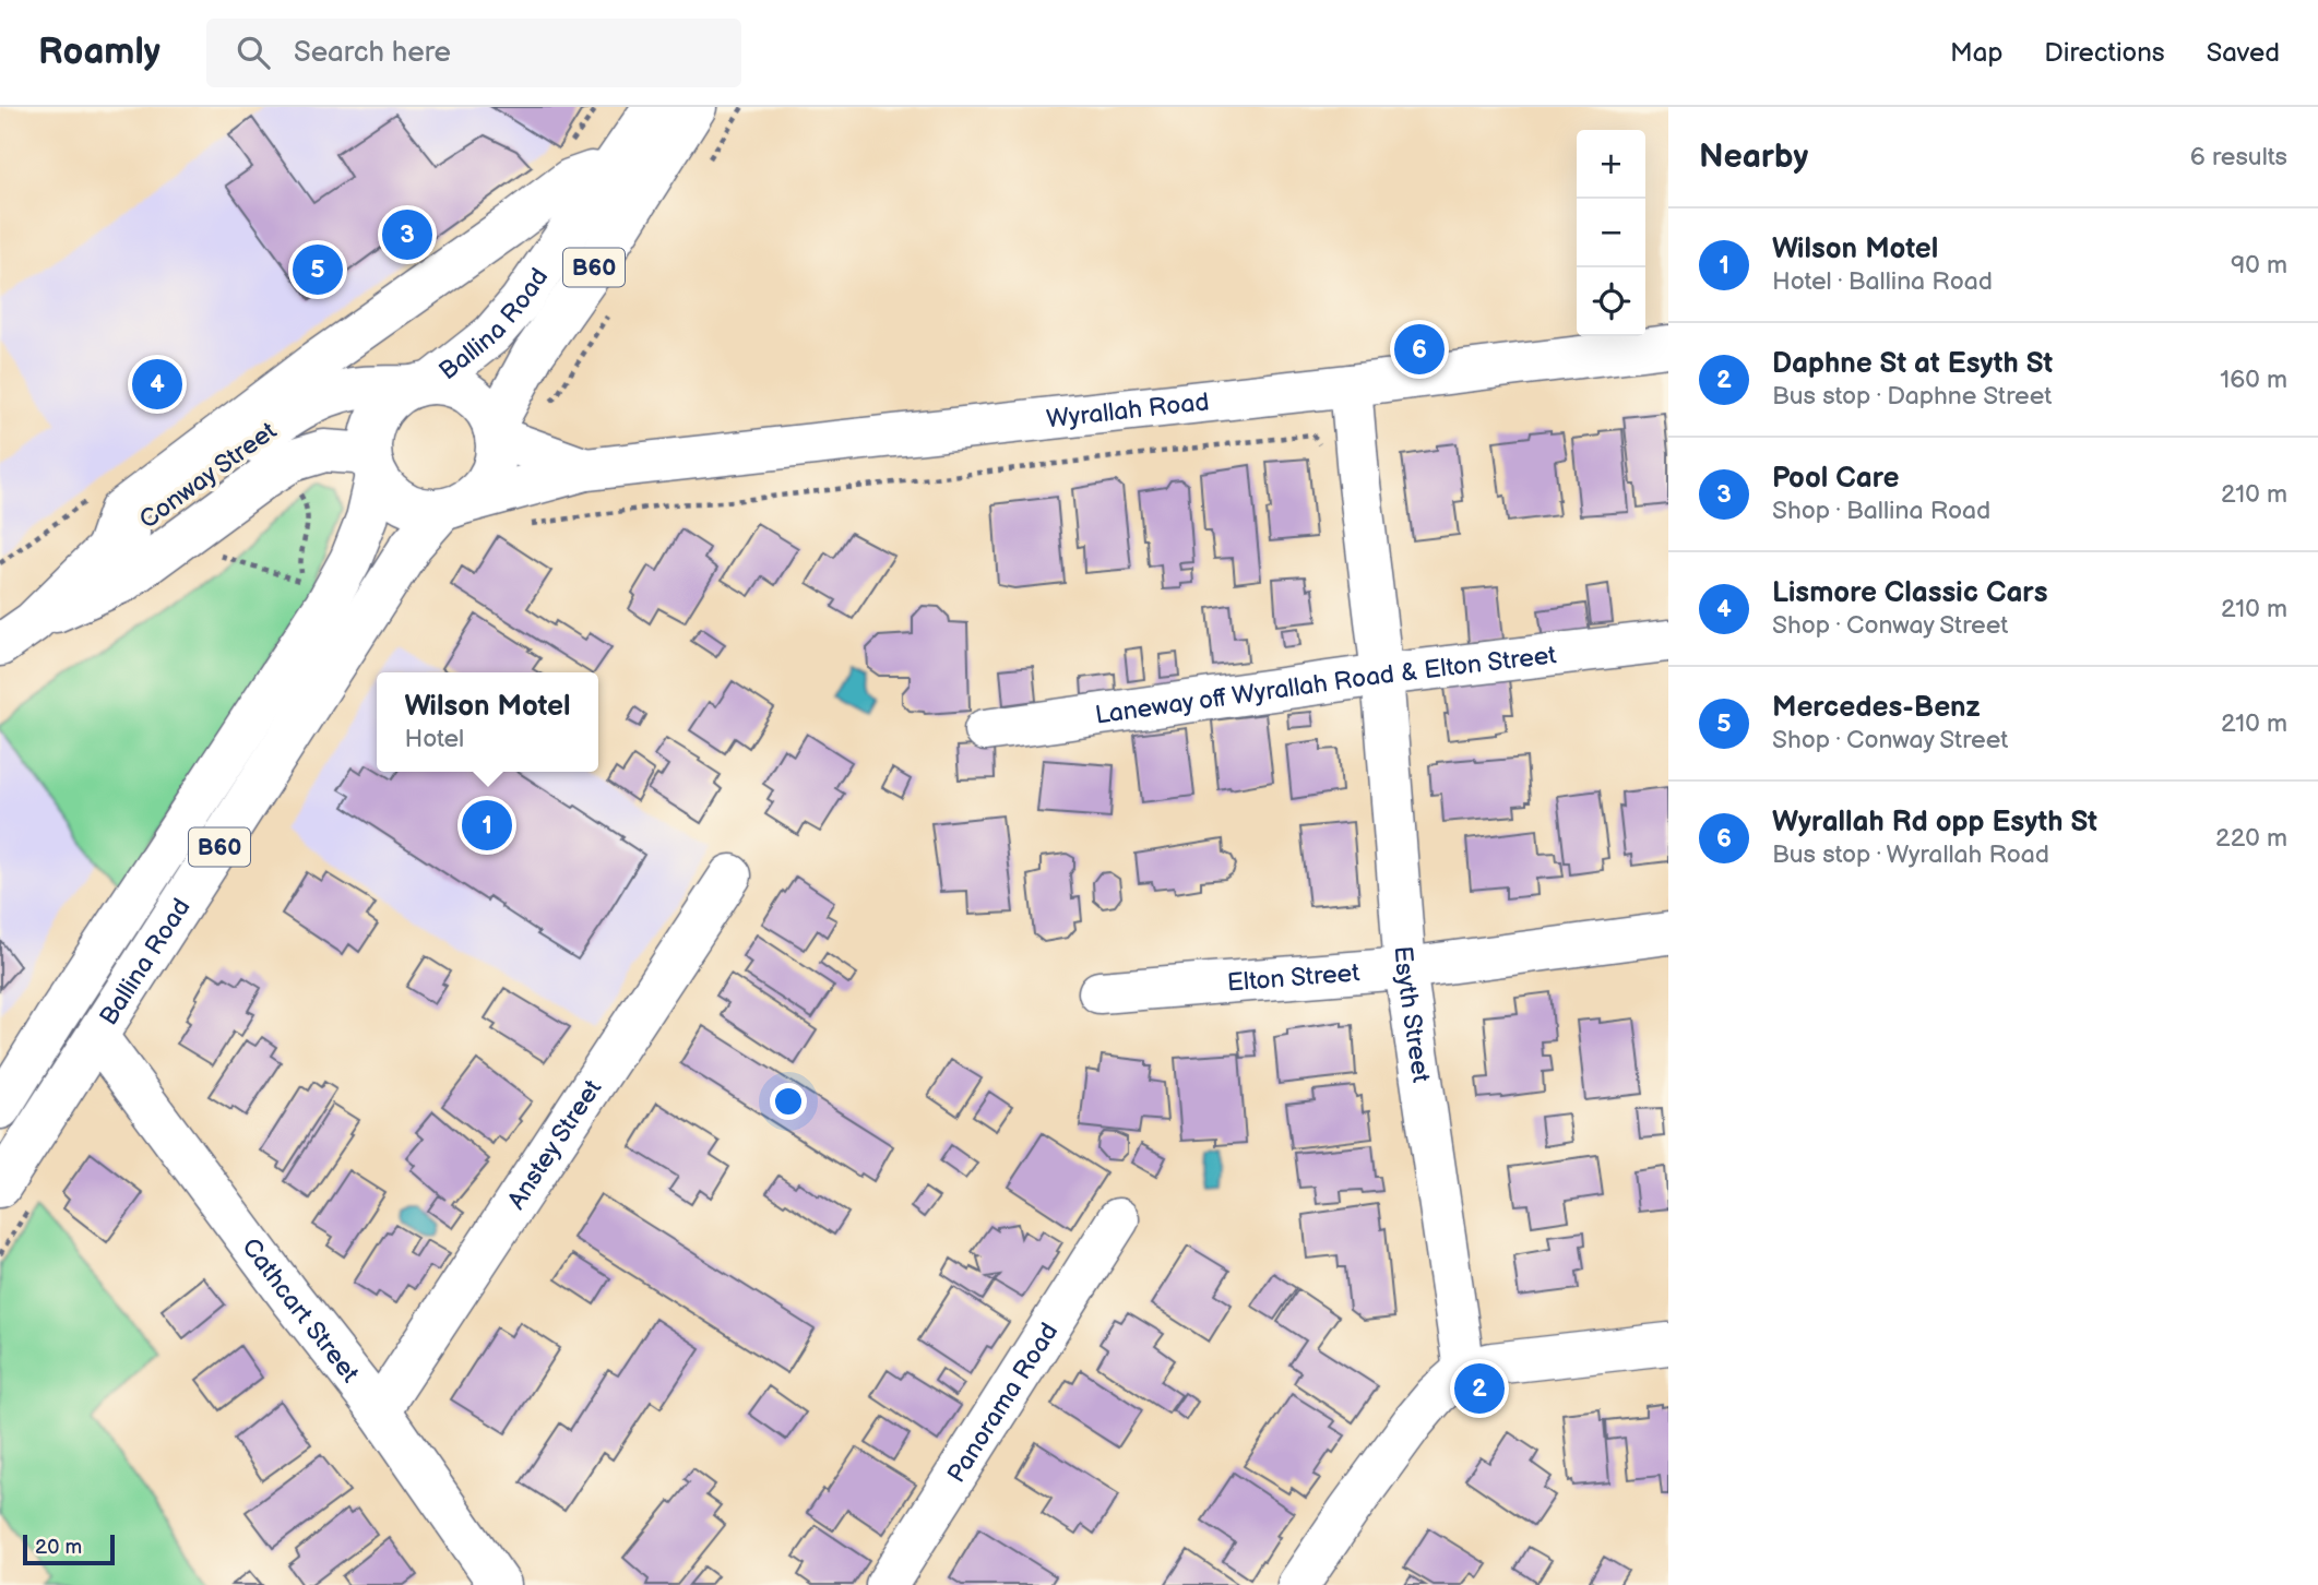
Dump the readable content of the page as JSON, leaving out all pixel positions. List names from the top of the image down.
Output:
{
  "streets": {
    "street": [
      "B60",
      "Ballina Road",
      "Wyrallah Road",
      "Conway Street",
      "Laneway off Wyrallah Road & Elton Street",
      "Elton Street",
      "Esyth Street",
      "Anstey Street",
      "Cathcart Street",
      "Panorama Road"
    ]
  },
  "crossings": [
    ["B60", "Ballina Road"],
    ["B60", "Wyrallah Road"],
    ["B60", "Conway Street"],
    ["Ballina Road", "Wyrallah Road"],
    ["Ballina Road", "Conway Street"],
    ["Ballina Road", "Cathcart Street"],
    ["Wyrallah Road", "Conway Street"],
    ["Wyrallah Road", "Esyth Street"],
    ["Laneway off Wyrallah Road & Elton Street", "Esyth Street"],
    ["Elton Street", "Esyth Street"],
    ["Anstey Street", "Cathcart Street"]
  ],
  "scale_bar": "20 m",
  "page": {
    "header": "Roamly",
    "search": "Search here",
    "nav": ["Map", "Directions", "Saved"],
    "heading": ["Nearby", "6 results"],
    "map_buttons": ["+", "−"],
    "pins": [
      "3",
      "5",
      "6",
      "4",
      "1",
      "2"
    ],
    "list": [
      {
        "mark": "1",
        "name": "Wilson Motel",
        "note": "Hotel · Ballina Road",
        "value": "90 m"
      },
      {
        "mark": "2",
        "name": "Daphne St at Esyth St",
        "note": "Bus stop · Daphne Street",
        "value": "160 m"
      },
      {
        "mark": "3",
        "name": "Pool Care",
        "note": "Shop · Ballina Road",
        "value": "210 m"
      },
      {
        "mark": "4",
        "name": "Lismore Classic Cars",
        "note": "Shop · Conway Street",
        "value": "210 m"
      },
      {
        "mark": "5",
        "name": "Mercedes-Benz",
        "note": "Shop · Conway Street",
        "value": "210 m"
      },
      {
        "mark": "6",
        "name": "Wyrallah Rd opp Esyth St",
        "note": "Bus stop · Wyrallah Road",
        "value": "220 m"
      }
    ],
    "popup": ["Wilson Motel", "Hotel"],
    "scale": "20 m"
  }
}
